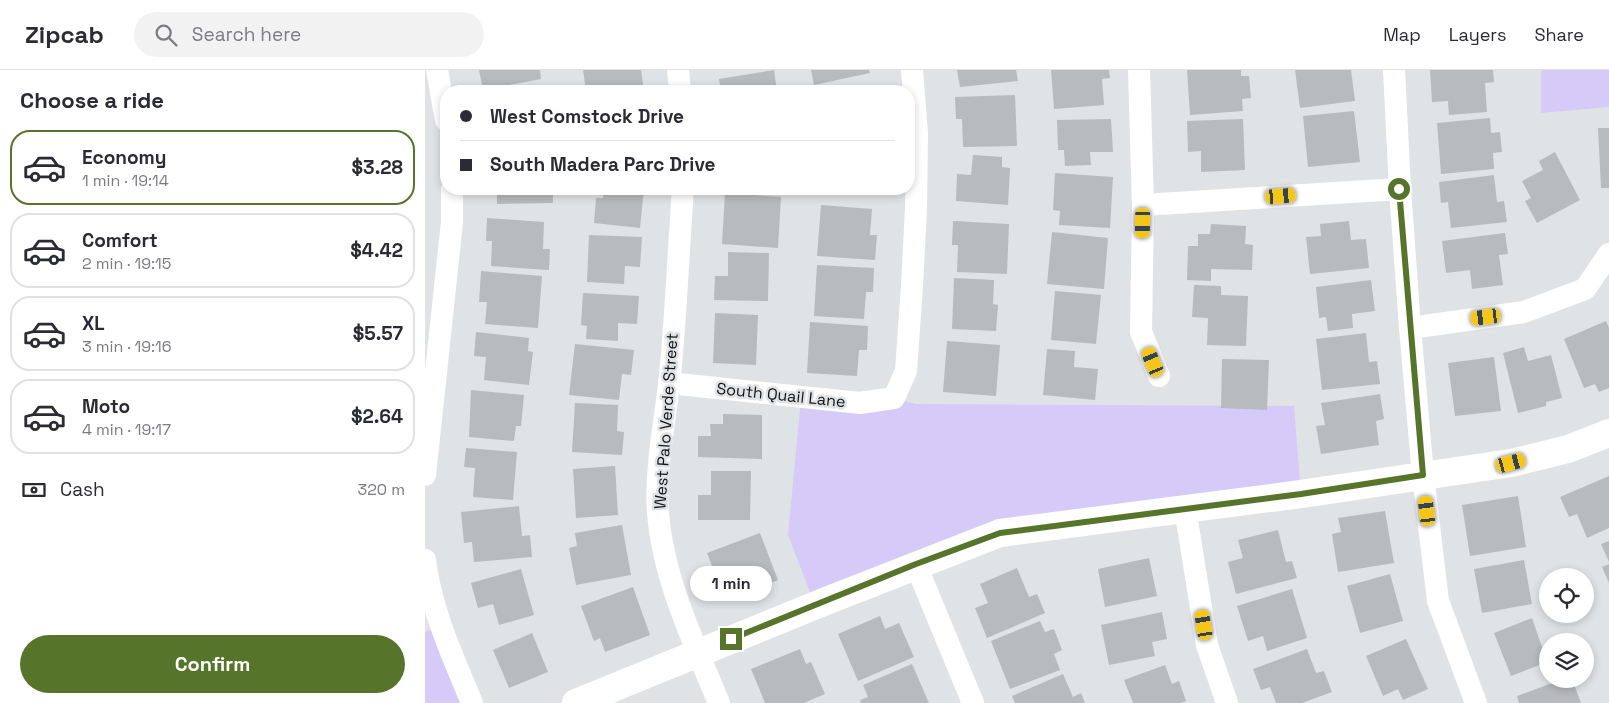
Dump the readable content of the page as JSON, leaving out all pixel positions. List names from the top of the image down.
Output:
{
  "streets": {
    "street": ["South Quail Lane", "West Palo Verde Street"]
  },
  "crossings": [
    ["South Quail Lane", "West Palo Verde Street"]
  ],
  "page": {
    "header": "Zipcab",
    "search": "Search here",
    "nav": ["Map", "Layers", "Share"],
    "heading": "Choose a ride",
    "banner": ["West Comstock Drive", "South Madera Parc Drive"],
    "list": [
      {
        "name": "Economy",
        "note": "1 min · 19:14",
        "value": "$3.28"
      },
      {
        "name": "Comfort",
        "note": "2 min · 19:15",
        "value": "$4.42"
      },
      {
        "name": "XL",
        "note": "3 min · 19:16",
        "value": "$5.57"
      },
      {
        "name": "Moto",
        "note": "4 min · 19:17",
        "value": "$2.64"
      }
    ],
    "pay": ["Cash", "320 m"],
    "bubble": "1 min",
    "buttons": "Confirm"
  }
}
